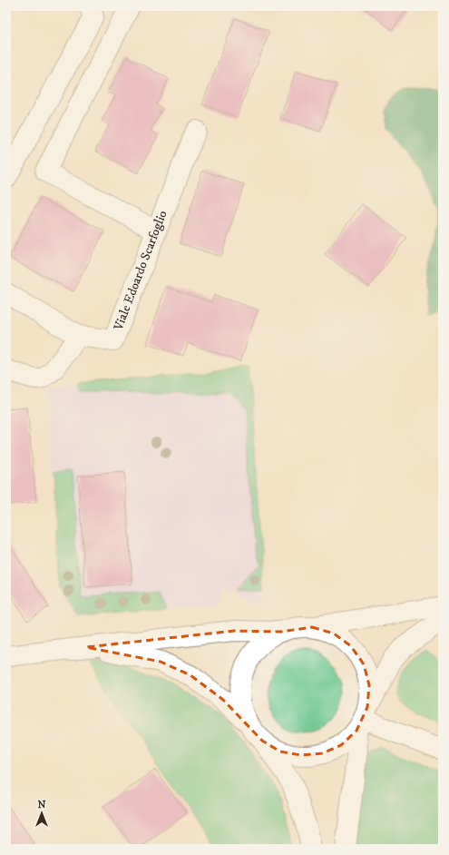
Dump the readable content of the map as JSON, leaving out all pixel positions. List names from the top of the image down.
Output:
{
  "streets": {
    "main road": ["Viale Edoardo Scarfoglio"]
  },
  "north": "top"
}
